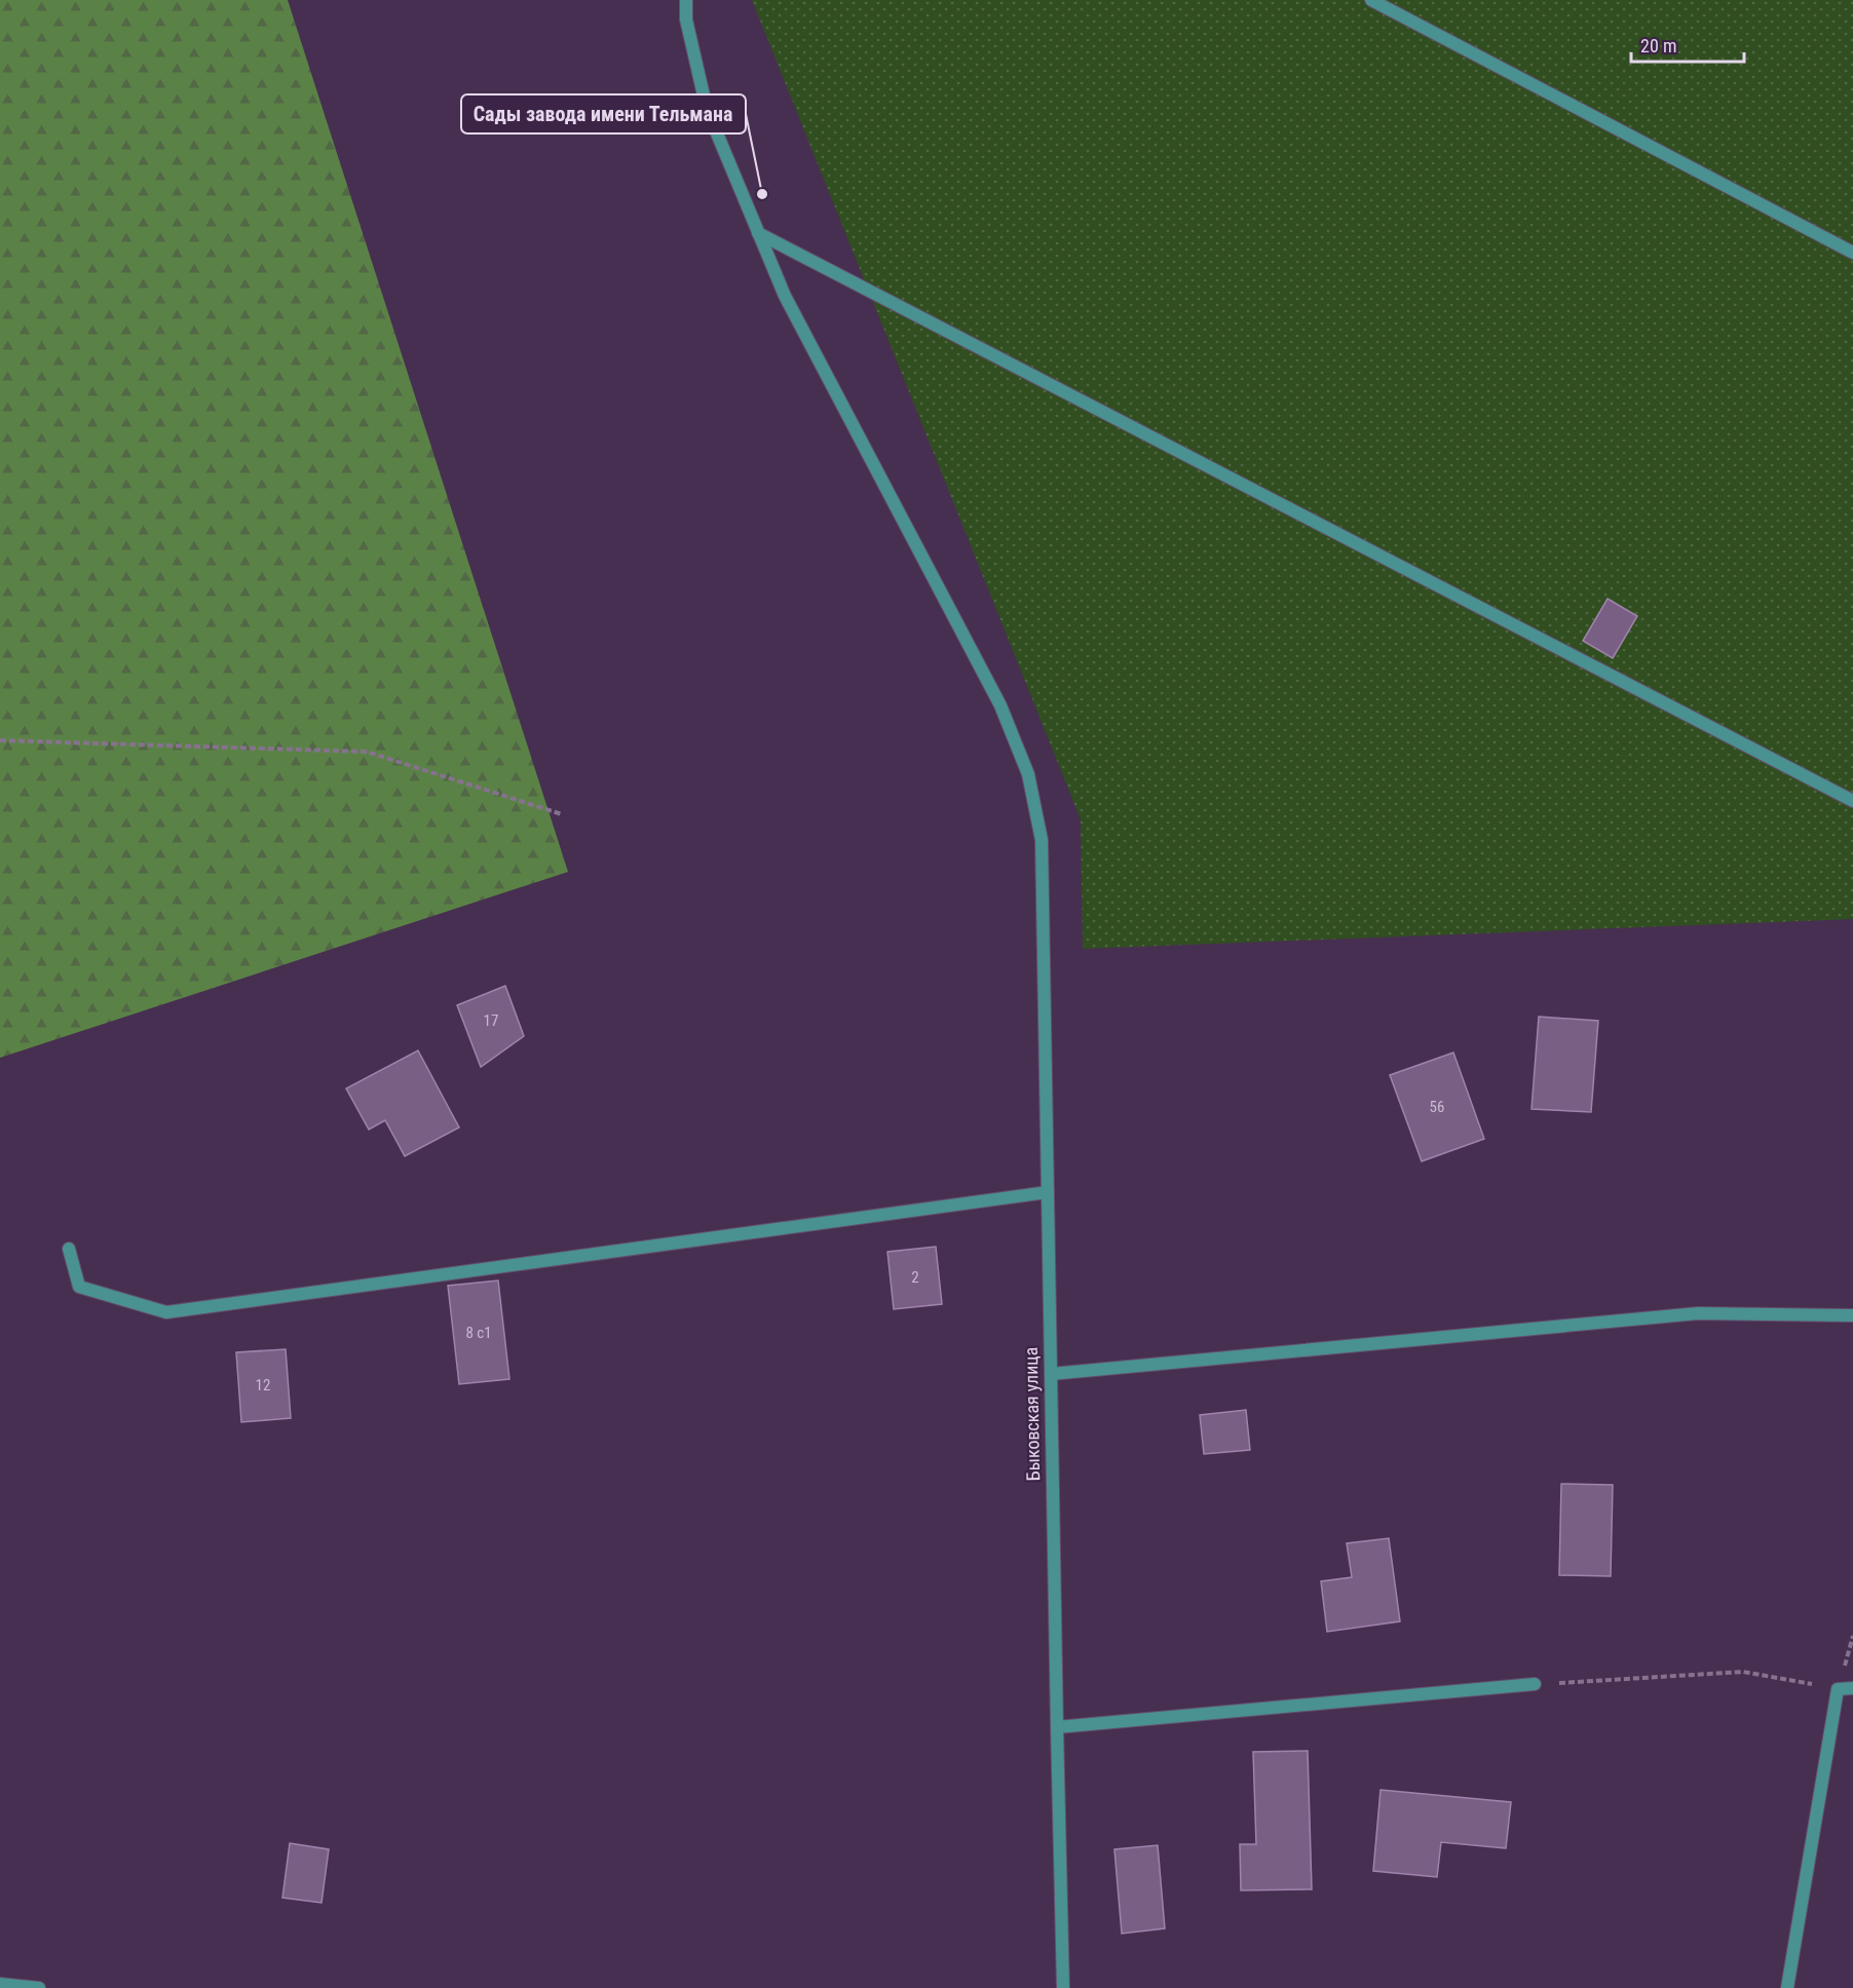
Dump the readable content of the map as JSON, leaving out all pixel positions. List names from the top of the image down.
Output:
{
  "streets": {
    "street": ["Быковская улица"]
  },
  "places": ["Сады завода имени Тельмана"],
  "house_numbers": [
    "17",
    "56",
    "2",
    "8 с1",
    "12"
  ],
  "scale_bar": "20 m"
}
